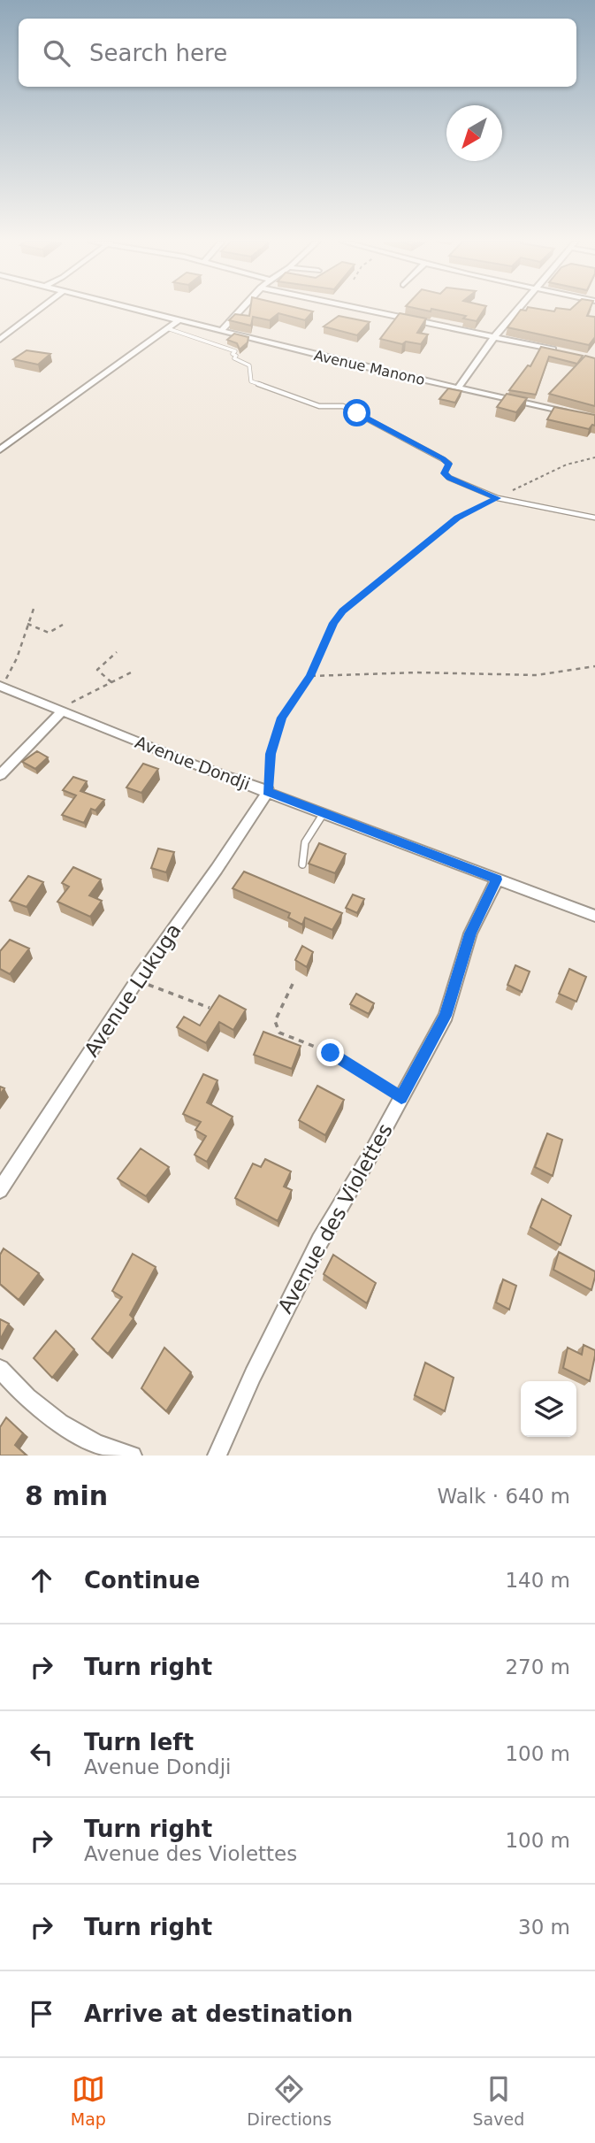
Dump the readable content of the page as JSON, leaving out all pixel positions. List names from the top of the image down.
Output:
{
  "streets": {
    "street": [
      "Avenue Manono",
      "Avenue Dondji",
      "Avenue Lukuga",
      "Avenue des Violettes"
    ]
  },
  "crossings": [
    ["Avenue Dondji", "Avenue Lukuga"],
    ["Avenue Dondji", "Avenue des Violettes"]
  ],
  "north": "bottom left",
  "page": {
    "search": "Search here",
    "heading": ["8 min", "Walk · 640 m"],
    "list": [
      ["Continue", "140 m"],
      ["Turn right", "270 m"],
      ["Turn left", "Avenue Dondji", "100 m"],
      ["Turn right", "Avenue des Violettes", "100 m"],
      ["Turn right", "30 m"],
      "Arrive at destination"
    ],
    "nav": ["Map", "Directions", "Saved"]
  }
}
